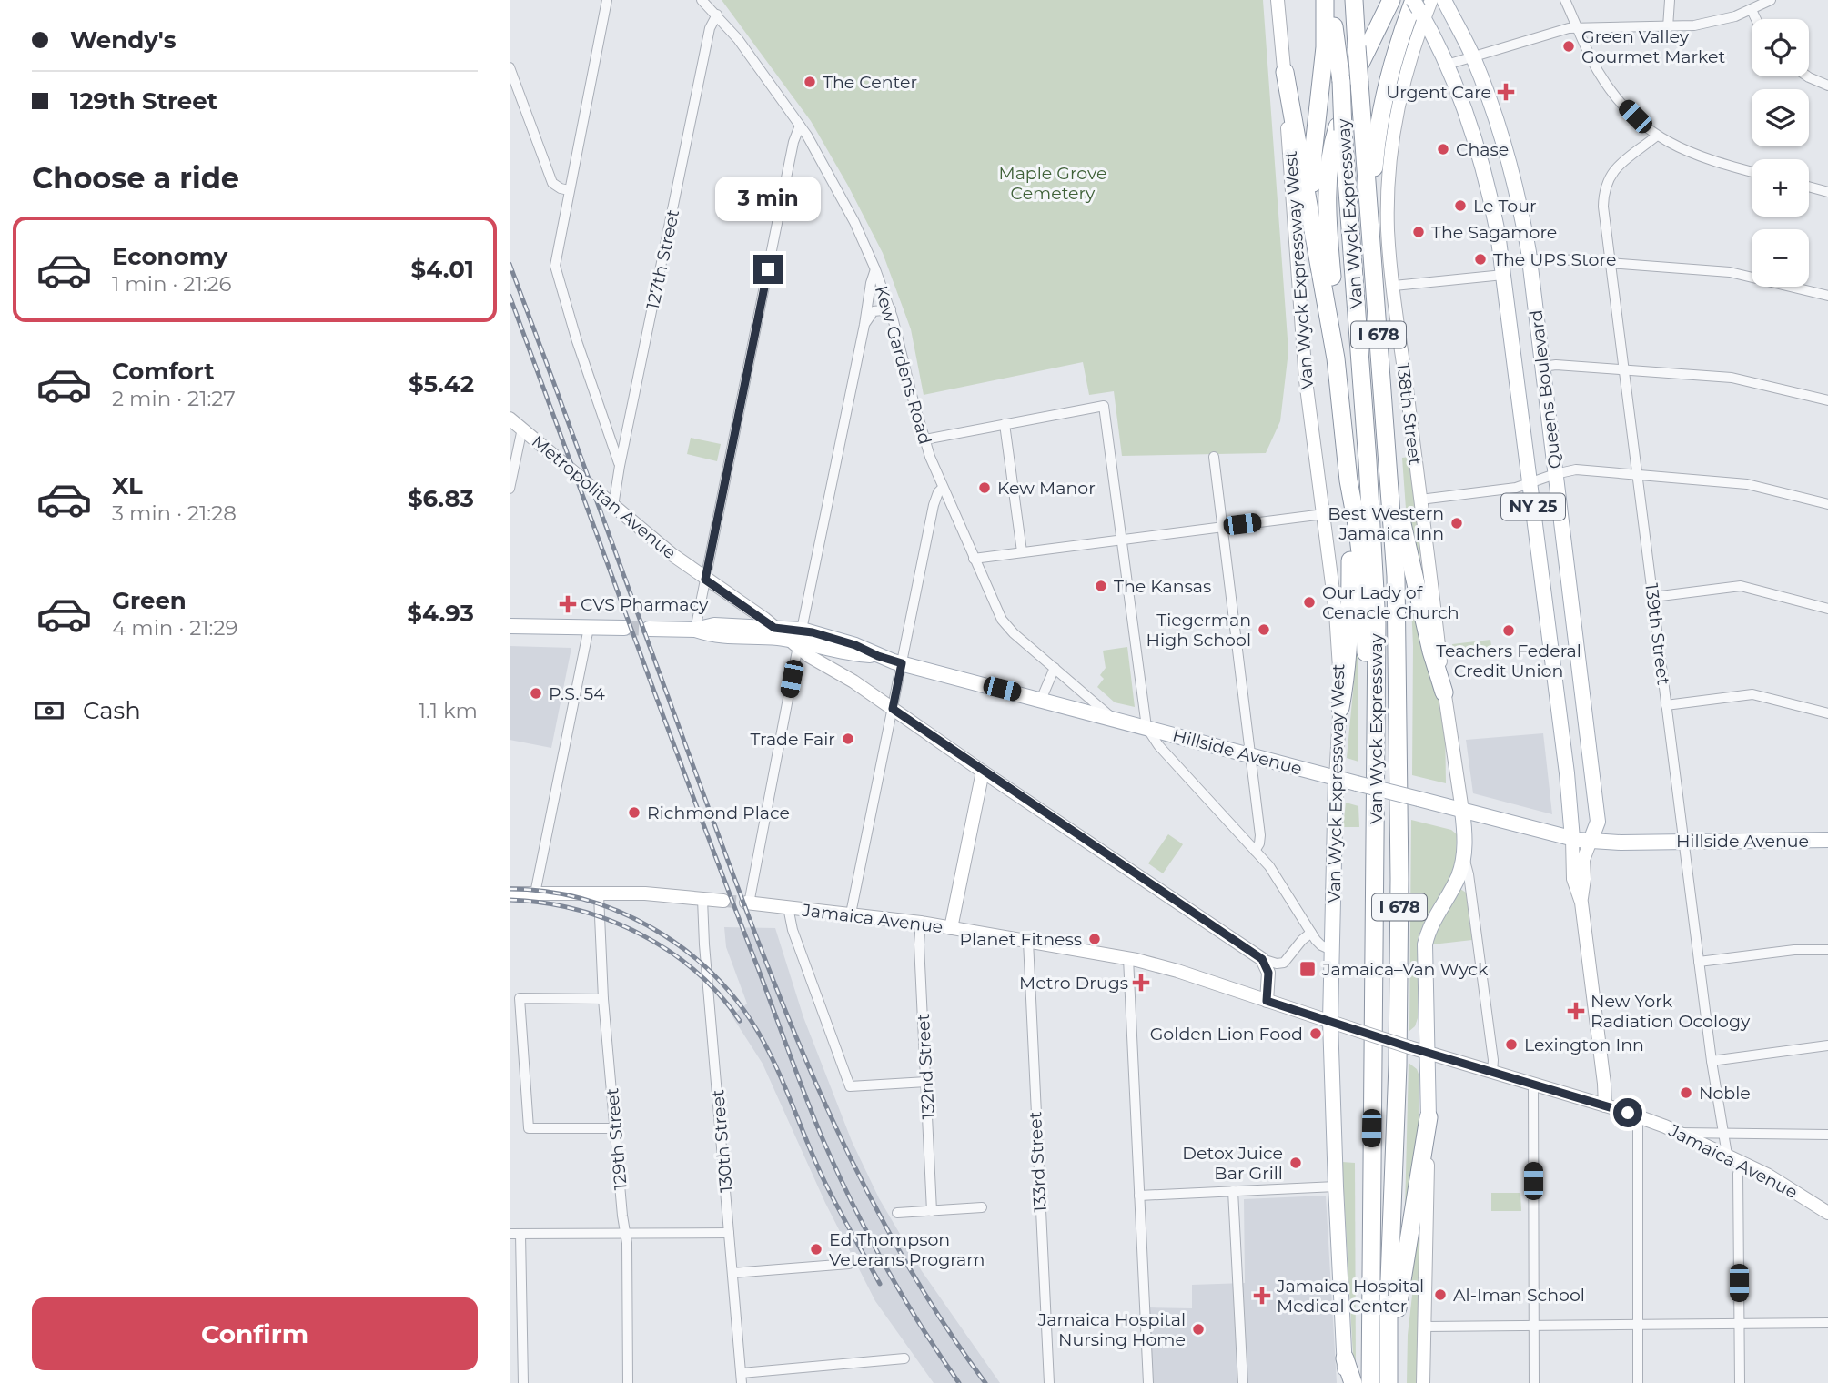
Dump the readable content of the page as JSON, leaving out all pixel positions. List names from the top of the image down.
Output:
{
  "streets": {
    "highway": ["Van Wyck Expressway", "I 678"],
    "main road": [
      "Van Wyck Expressway West",
      "Queens Boulevard",
      "138th Street",
      "Metropolitan Avenue",
      "NY 25",
      "Hillside Avenue",
      "Jamaica Avenue"
    ],
    "street": [
      "127th Street",
      "Kew Gardens Road",
      "139th Street",
      "132nd Street",
      "129th Street",
      "130th Street",
      "133rd Street"
    ]
  },
  "crossings": [
    ["127th Street", "Kew Gardens Road"],
    ["127th Street", "Metropolitan Avenue"],
    ["Van Wyck Expressway West", "Hillside Avenue"],
    ["Van Wyck Expressway West", "Jamaica Avenue"],
    ["Kew Gardens Road", "Hillside Avenue"],
    ["Queens Boulevard", "138th Street"],
    ["Queens Boulevard", "Hillside Avenue"],
    ["Queens Boulevard", "Jamaica Avenue"],
    ["138th Street", "Hillside Avenue"],
    ["Metropolitan Avenue", "Hillside Avenue"],
    ["139th Street", "Hillside Avenue"],
    ["139th Street", "Jamaica Avenue"],
    ["Jamaica Avenue", "132nd Street"],
    ["Jamaica Avenue", "133rd Street"]
  ],
  "parks": ["Maple Grove Cemetery"],
  "places": {
    "other": [
      "Green Valley Gourmet Market",
      "The Center",
      "Chase",
      "Le Tour",
      "The Sagamore",
      "The UPS Store",
      "Kew Manor",
      "Best Western Jamaica Inn",
      "The Kansas",
      "Our Lady of Cenacle Church",
      "Tiegerman High School",
      "Teachers Federal Credit Union",
      "P.S. 54",
      "Trade Fair",
      "Richmond Place",
      "Planet Fitness",
      "Golden Lion Food",
      "Lexington Inn",
      "Noble",
      "Detox Juice Bar Grill",
      "Ed Thompson Veterans Program",
      "Al-Iman School",
      "Jamaica Hospital Nursing Home"
    ],
    "health": [
      "Urgent Care",
      "CVS Pharmacy",
      "Metro Drugs",
      "New York Radiation Ocology",
      "Jamaica Hospital Medical Center"
    ],
    "transit": ["Jamaica–Van Wyck"]
  },
  "page": {
    "banner": ["Wendy's", "129th Street"],
    "map_buttons": ["+", "−"],
    "heading": "Choose a ride",
    "bubble": "3 min",
    "list": [
      {
        "name": "Economy",
        "note": "1 min · 21:26",
        "value": "$4.01"
      },
      {
        "name": "Comfort",
        "note": "2 min · 21:27",
        "value": "$5.42"
      },
      {
        "name": "XL",
        "note": "3 min · 21:28",
        "value": "$6.83"
      },
      {
        "name": "Green",
        "note": "4 min · 21:29",
        "value": "$4.93"
      }
    ],
    "pay": ["Cash", "1.1 km"],
    "buttons": "Confirm"
  }
}
